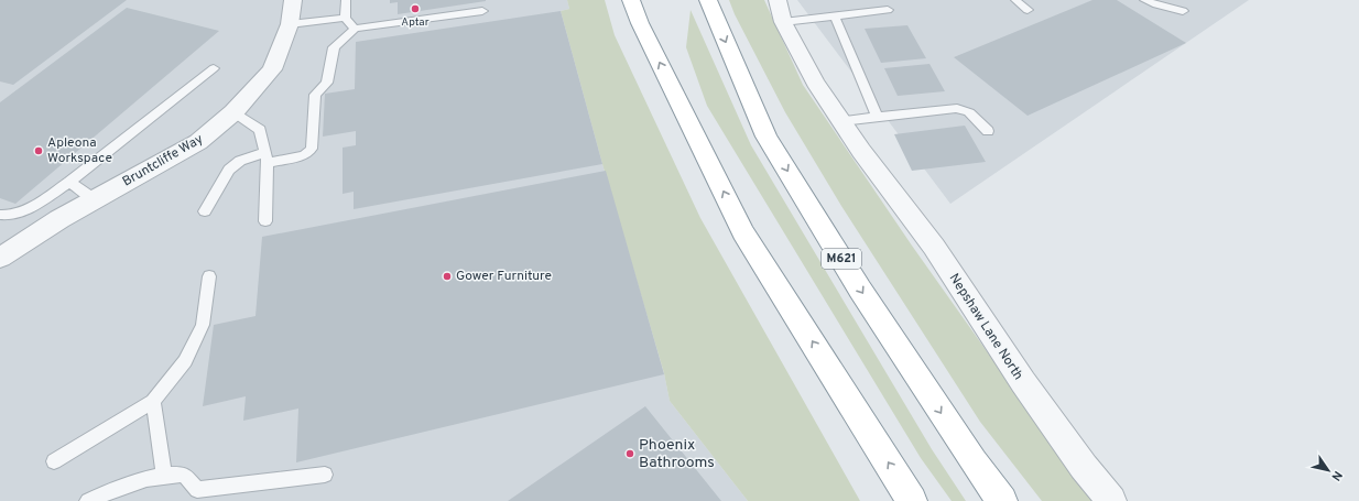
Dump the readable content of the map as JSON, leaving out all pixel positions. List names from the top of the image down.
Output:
{
  "streets": {
    "highway": ["M621"],
    "street": ["Bruntcliffe Way", "Nepshaw Lane North"]
  },
  "places": [
    "Aptar",
    "Apleona Workspace",
    "Gower Furniture",
    "Phoenix Bathrooms"
  ],
  "north": "bottom right"
}
